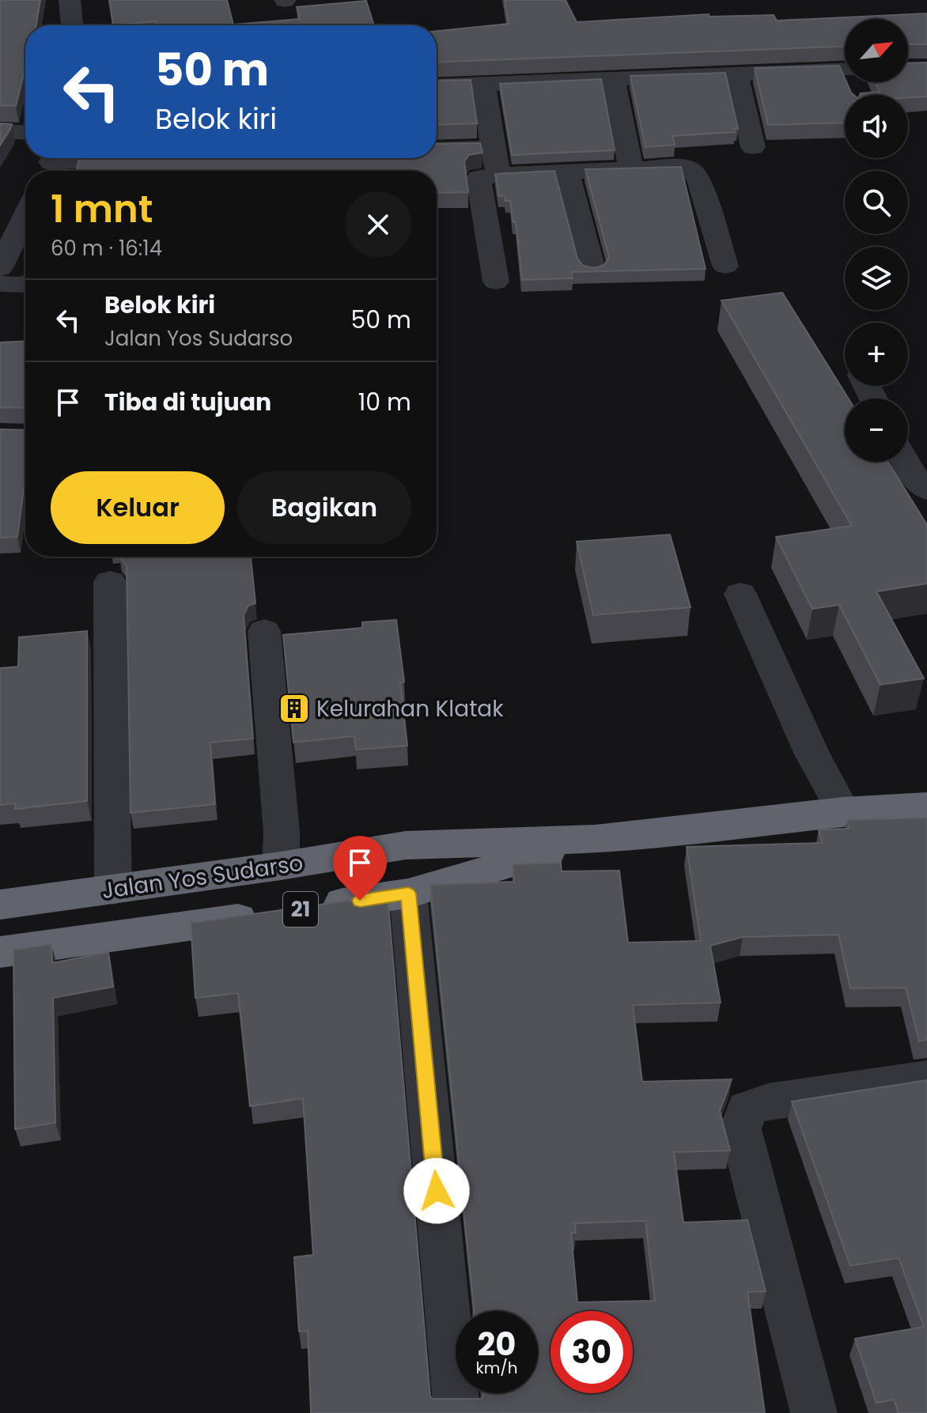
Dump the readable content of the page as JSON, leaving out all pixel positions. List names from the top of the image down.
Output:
{
  "streets": {
    "highway": ["Jalan Yos Sudarso", "21"]
  },
  "crossings": [
    ["Jalan Yos Sudarso", "21"]
  ],
  "places": {
    "building": ["Kelurahan Klatak"]
  },
  "north": "top right",
  "page": {
    "map_buttons": ["+", "−"],
    "turn": ["50 m", "Belok kiri"],
    "heading": ["1 mnt", "60 m · 16:14"],
    "list": [
      {
        "name": "Belok kiri",
        "note": "Jalan Yos Sudarso",
        "value": "50 m"
      },
      {
        "name": "Tiba di tujuan",
        "value": "10 m"
      }
    ],
    "buttons": ["Keluar", "Bagikan"],
    "speed": "20 km/h",
    "limit": "30"
  }
}
